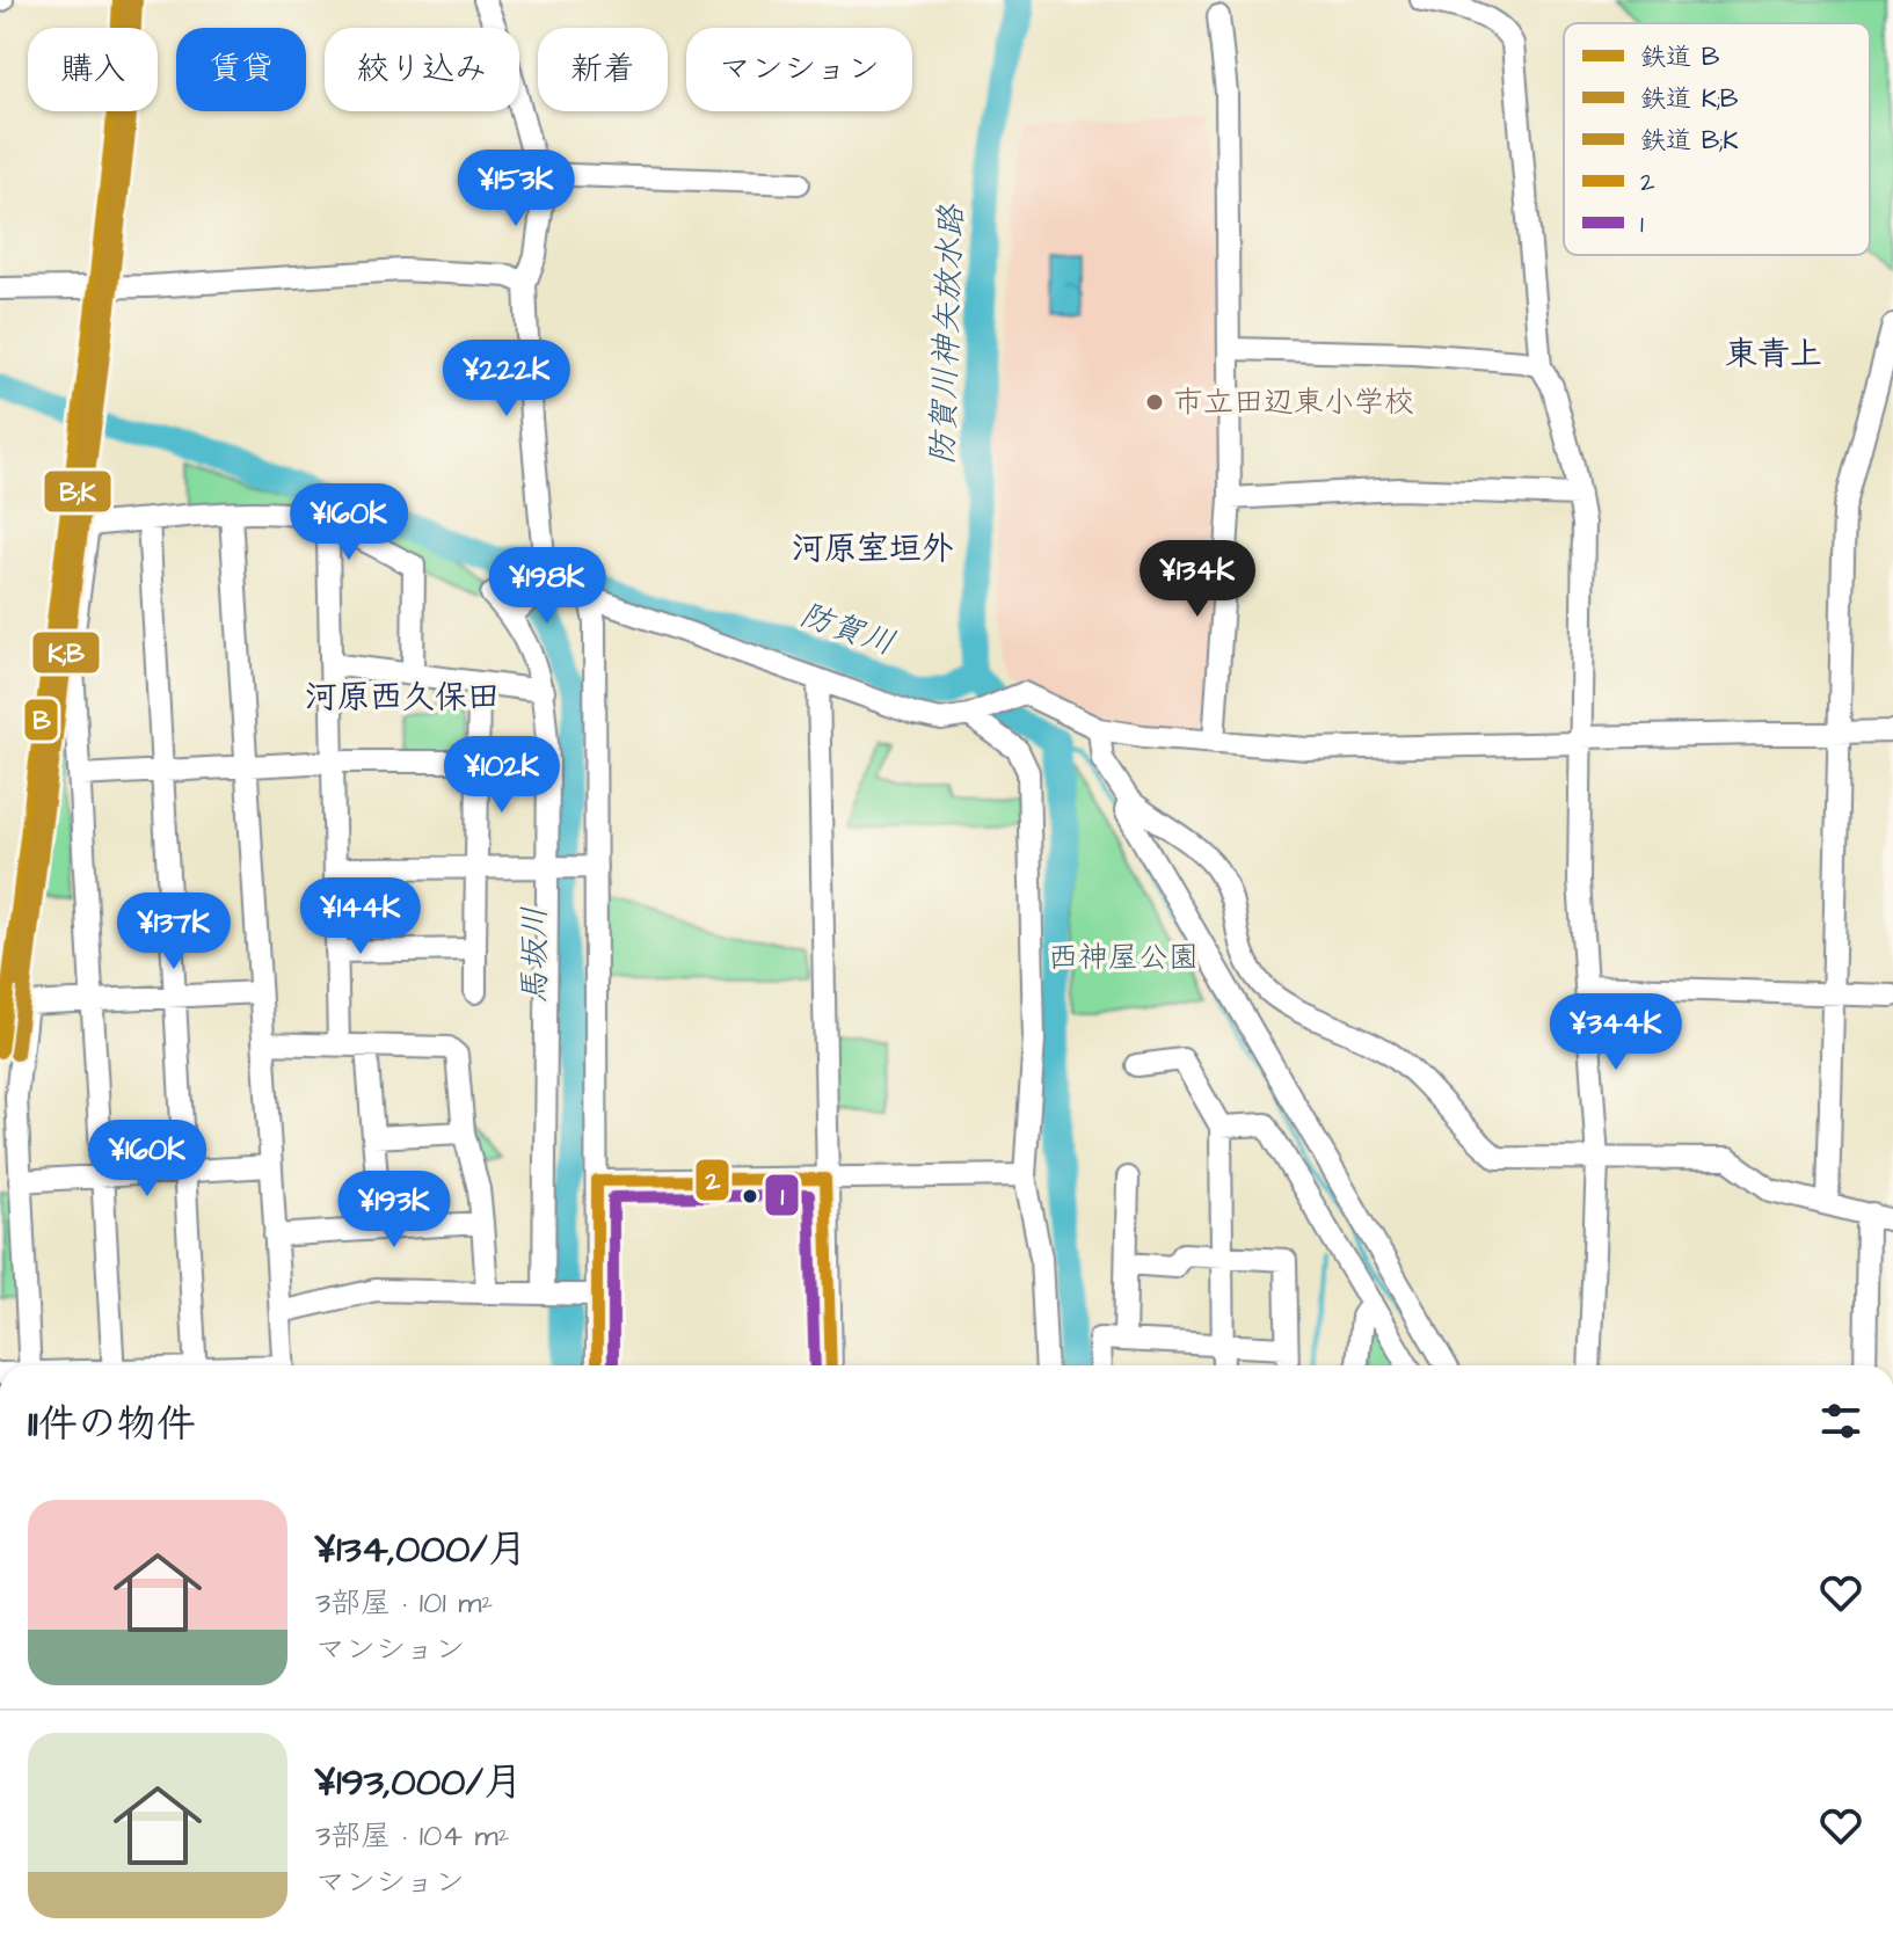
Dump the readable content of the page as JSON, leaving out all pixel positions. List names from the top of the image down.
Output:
{
  "districts": ["東青上", "河原室垣外", "河原西久保田"],
  "water": ["防賀川神矢放水路", "防賀川", "馬坂川"],
  "parks": ["西神屋公園"],
  "places": ["市立田辺東小学校"],
  "lines": [
    "rail line B",
    "rail line K;B",
    "rail line B;K",
    "transit line 2",
    "transit line 1"
  ],
  "legend": [
    "鉄道 B",
    "鉄道 K;B",
    "鉄道 B;K",
    "2",
    "1"
  ],
  "page": {
    "chip": [
      "購入",
      "賃貸",
      "絞り込み",
      "新着",
      "マンション"
    ],
    "price": [
      "¥153K",
      "¥222K",
      "¥160K",
      "¥134K",
      "¥198K",
      "¥102K",
      "¥144K",
      "¥137K",
      "¥344K",
      "¥160K",
      "¥193K"
    ],
    "heading": "11件の物件",
    "list": [
      {
        "name": "¥134,000/月",
        "note": "3部屋 · 101 m² · マンション"
      },
      {
        "name": "¥193,000/月",
        "note": "3部屋 · 104 m² · マンション"
      }
    ]
  }
}
